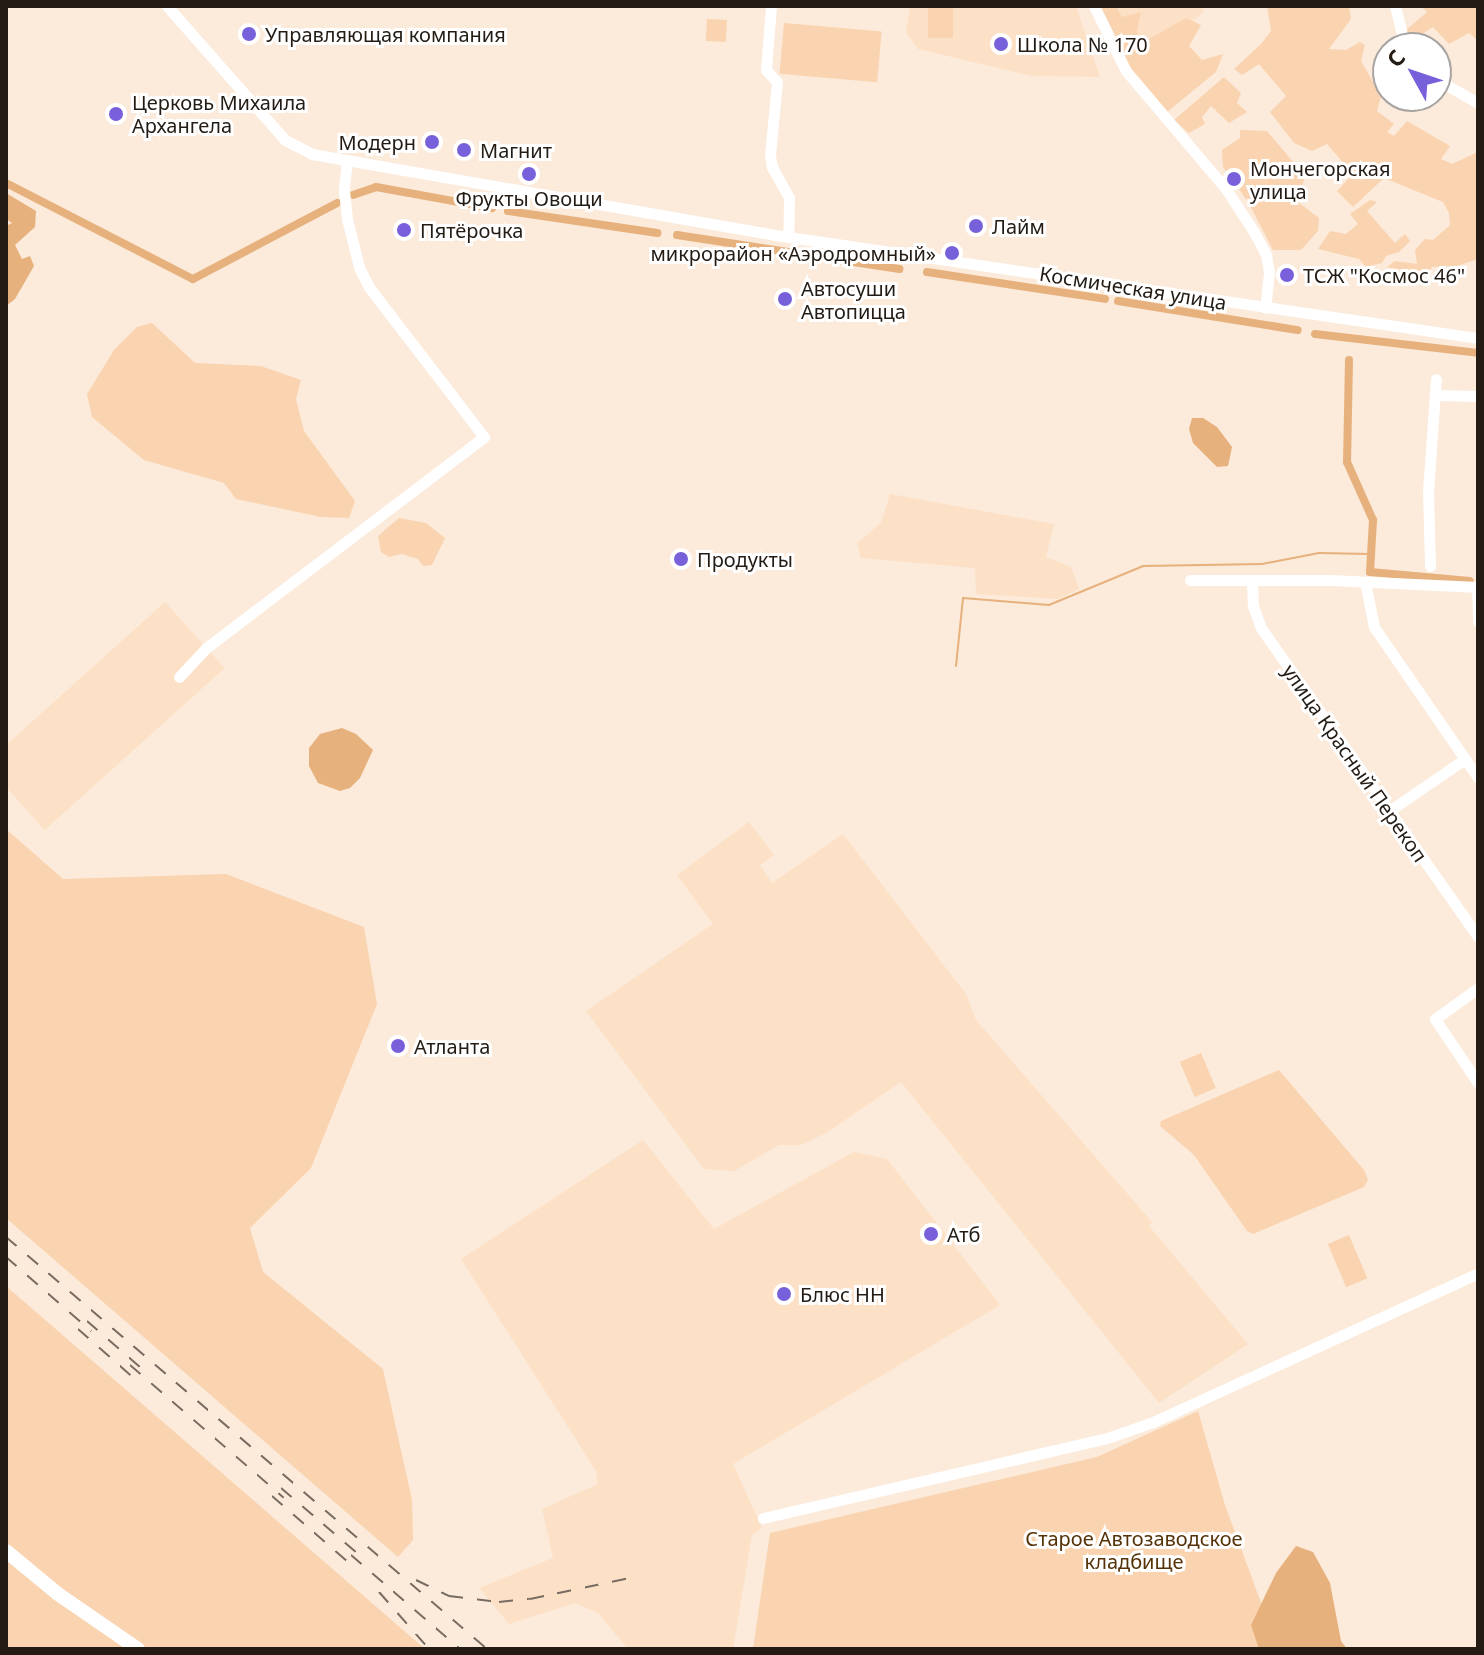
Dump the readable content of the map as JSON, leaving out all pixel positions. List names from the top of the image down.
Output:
{
  "streets": {
    "street": ["Космическая улица", "улица Красный Перекоп"]
  },
  "parks": ["Старое Автозаводское кладбище"],
  "places": [
    "Управляющая компания",
    "Школа № 170",
    "Церковь Михаила Архангела",
    "Модерн",
    "Магнит",
    "Фрукты Овощи",
    "Мончегорская улица",
    "Лайм",
    "Пятёрочка",
    "микрорайон «Аэродромный»",
    "ТСЖ \"Космос 46\"",
    "Автосуши Автопицца",
    "Продукты",
    "Атланта",
    "Атб",
    "Блюс НН"
  ],
  "north": "top left"
}
